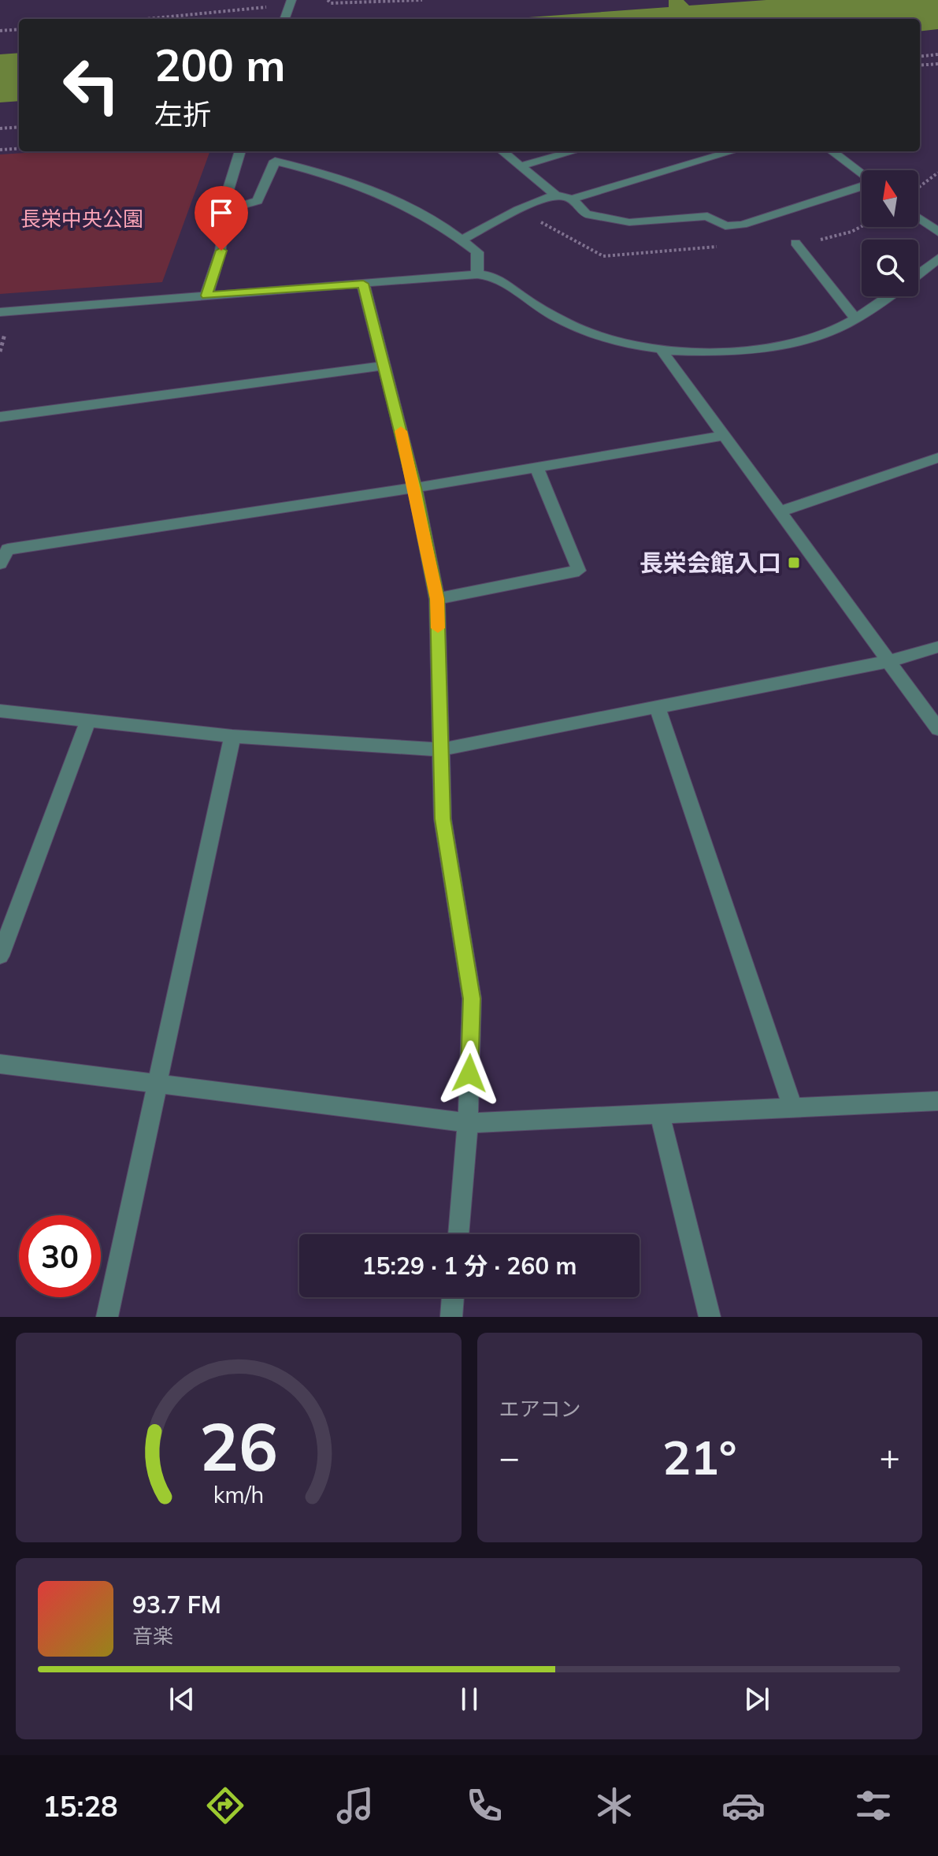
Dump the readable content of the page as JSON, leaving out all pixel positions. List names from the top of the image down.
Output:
{
  "parks": ["長栄中央公園"],
  "places": {
    "transit": ["長栄会館入口"]
  },
  "north": "top",
  "page": {
    "turn": ["200 m", "左折"],
    "limit": "30",
    "trip": "15:29 · 1 分 · 260 m",
    "tile": "エアコン",
    "heat": ["−", "21°", "+"],
    "song": ["93.7 FM", "音楽"],
    "tabs": "15:28",
    "gauge": ["26", "km/h"]
  }
}
